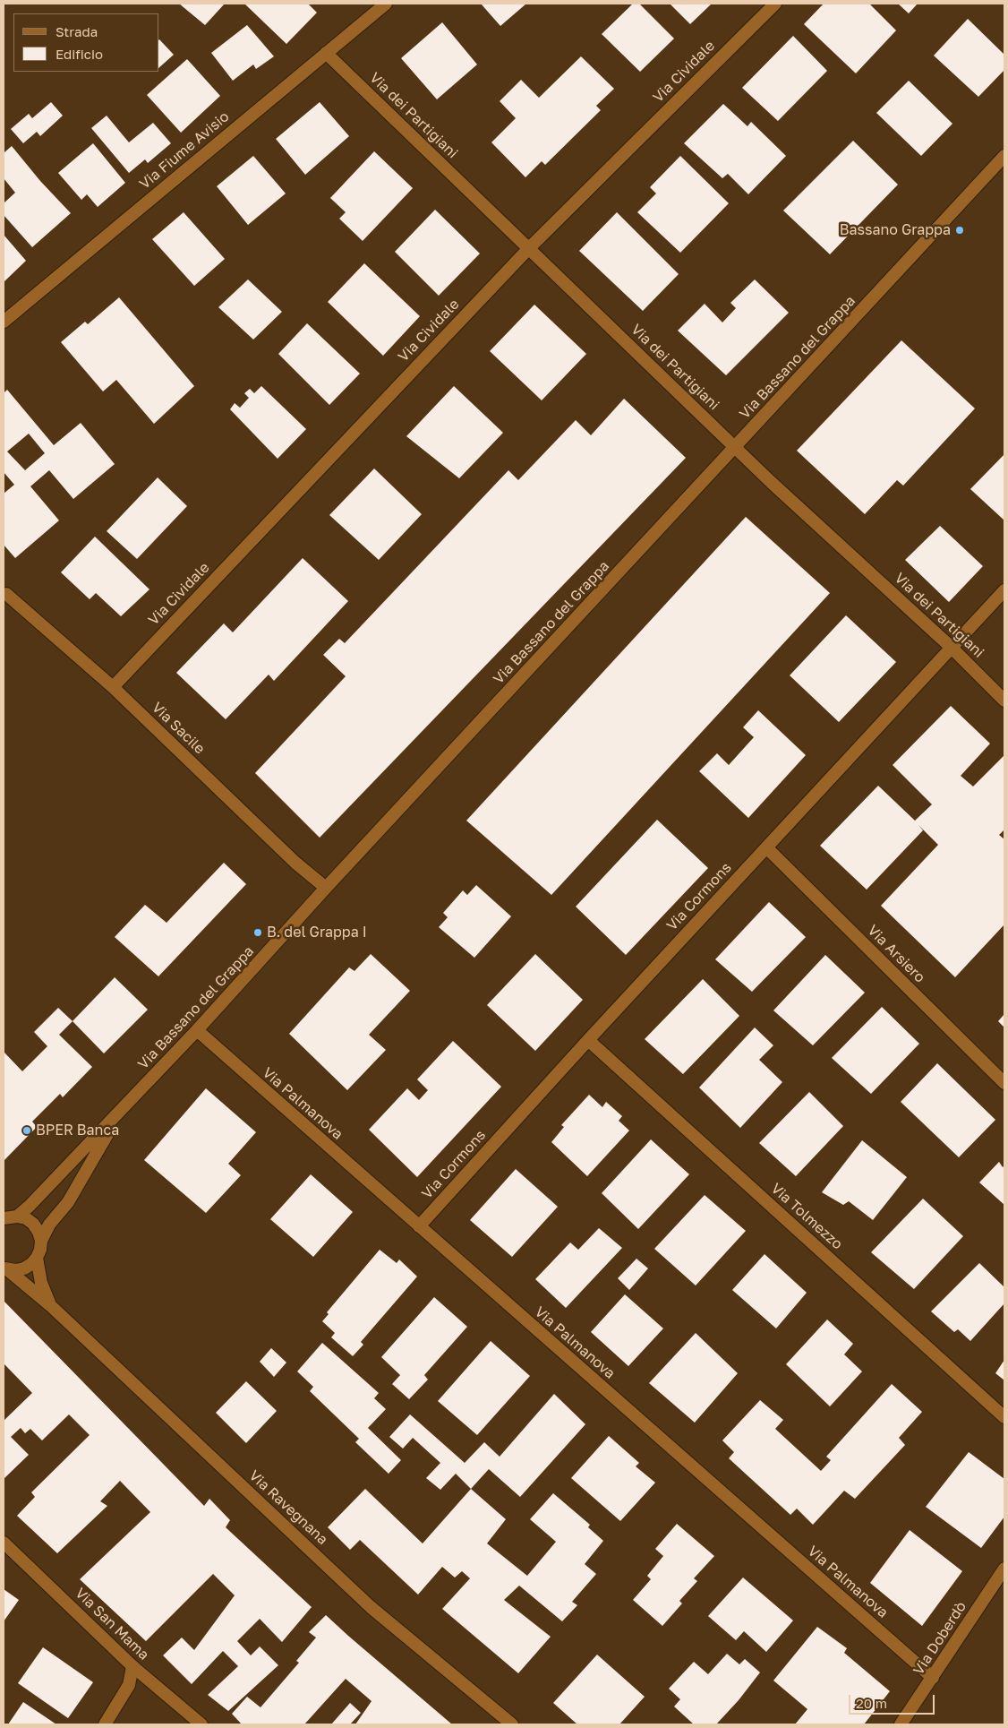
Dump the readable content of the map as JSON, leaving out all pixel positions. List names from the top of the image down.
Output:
{
  "streets": {
    "street": [
      "Via Cividale",
      "Via dei Partigiani",
      "Via Fiume Avisio",
      "Via Bassano del Grappa",
      "Via Sacile",
      "Via Cormons",
      "Via Arsiero",
      "Via Palmanova",
      "Via Tolmezzo",
      "Via Ravegnana",
      "Via San Mama",
      "Via Doberdò"
    ]
  },
  "crossings": [
    ["Via Cividale", "Via dei Partigiani"],
    ["Via Cividale", "Via Sacile"],
    ["Via dei Partigiani", "Via Fiume Avisio"],
    ["Via dei Partigiani", "Via Bassano del Grappa"],
    ["Via dei Partigiani", "Via Cormons"],
    ["Via Bassano del Grappa", "Via Sacile"],
    ["Via Bassano del Grappa", "Via Palmanova"],
    ["Via Bassano del Grappa", "Via Ravegnana"],
    ["Via Cormons", "Via Arsiero"],
    ["Via Cormons", "Via Palmanova"],
    ["Via Cormons", "Via Tolmezzo"],
    ["Via Palmanova", "Via Doberdò"]
  ],
  "places": ["Bassano Grappa", "B. del Grappa I", "BPER Banca"],
  "legend": ["Strada", "Edificio"],
  "scale_bar": "20 m"
}
